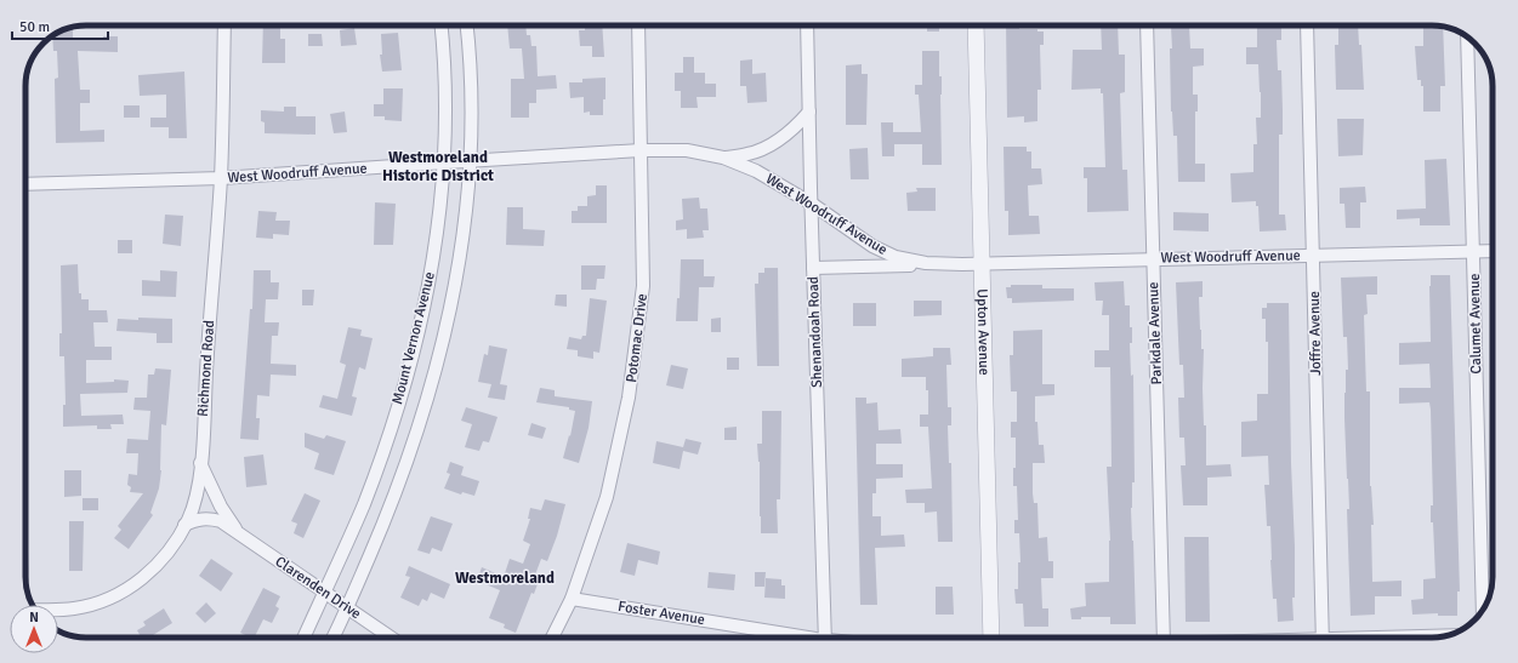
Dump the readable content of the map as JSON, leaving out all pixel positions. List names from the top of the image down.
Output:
{
  "streets": {
    "street": [
      "West Woodruff Avenue",
      "Calumet Avenue",
      "Shenandoah Road",
      "Upton Avenue",
      "Parkdale Avenue",
      "Joffre Avenue",
      "Mount Vernon Avenue",
      "Potomac Drive",
      "Richmond Road",
      "Clarenden Drive",
      "Foster Avenue"
    ]
  },
  "crossings": [
    ["West Woodruff Avenue", "Calumet Avenue"],
    ["West Woodruff Avenue", "Shenandoah Road"],
    ["West Woodruff Avenue", "Upton Avenue"],
    ["West Woodruff Avenue", "Parkdale Avenue"],
    ["West Woodruff Avenue", "Joffre Avenue"],
    ["West Woodruff Avenue", "Mount Vernon Avenue"],
    ["West Woodruff Avenue", "Potomac Drive"],
    ["West Woodruff Avenue", "Richmond Road"],
    ["Mount Vernon Avenue", "Clarenden Drive"],
    ["Potomac Drive", "Foster Avenue"],
    ["Richmond Road", "Clarenden Drive"]
  ],
  "districts": ["Westmoreland Historic District", "Westmoreland"],
  "scale_bar": "50 m",
  "north": "top"
}
